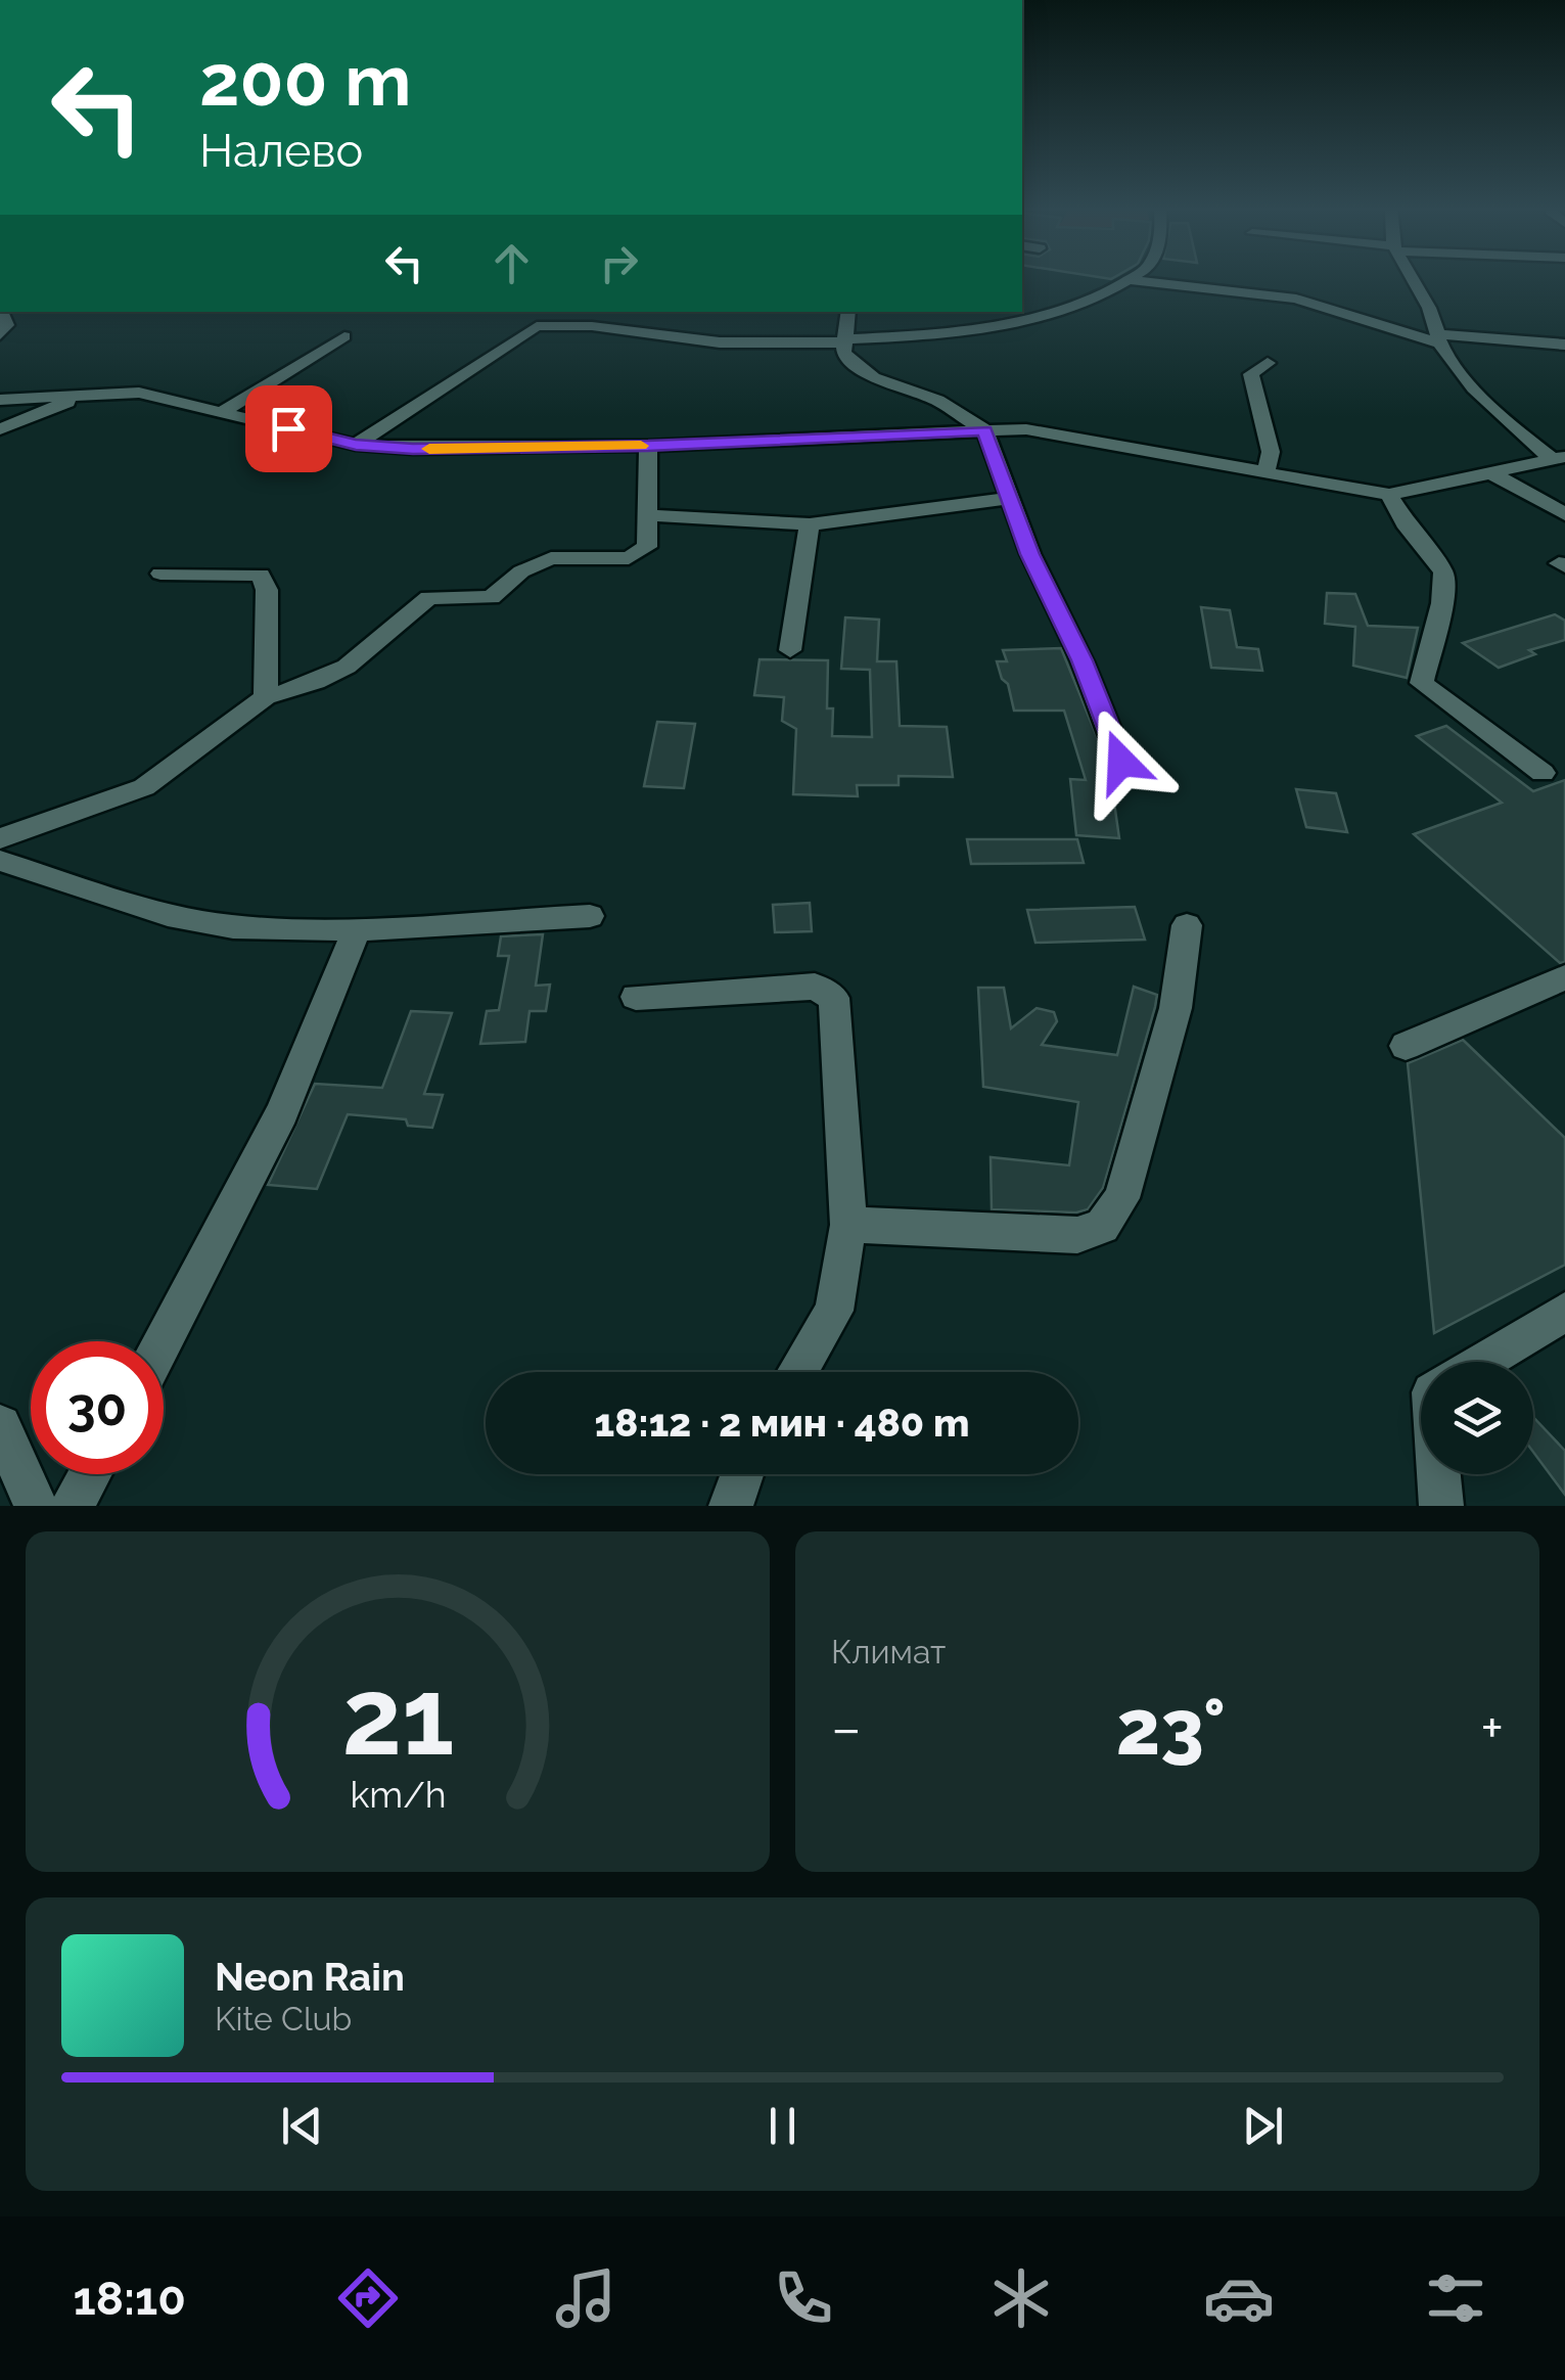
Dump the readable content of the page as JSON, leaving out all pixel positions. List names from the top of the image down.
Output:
{
  "page": {
    "turn": ["200 m", "Налево"],
    "limit": "30",
    "trip": "18:12 · 2 мин · 480 m",
    "tile": "Климат",
    "heat": ["−", "23°", "+"],
    "song": ["Neon Rain", "Kite Club"],
    "tabs": "18:10",
    "gauge": ["21", "km/h"]
  }
}
